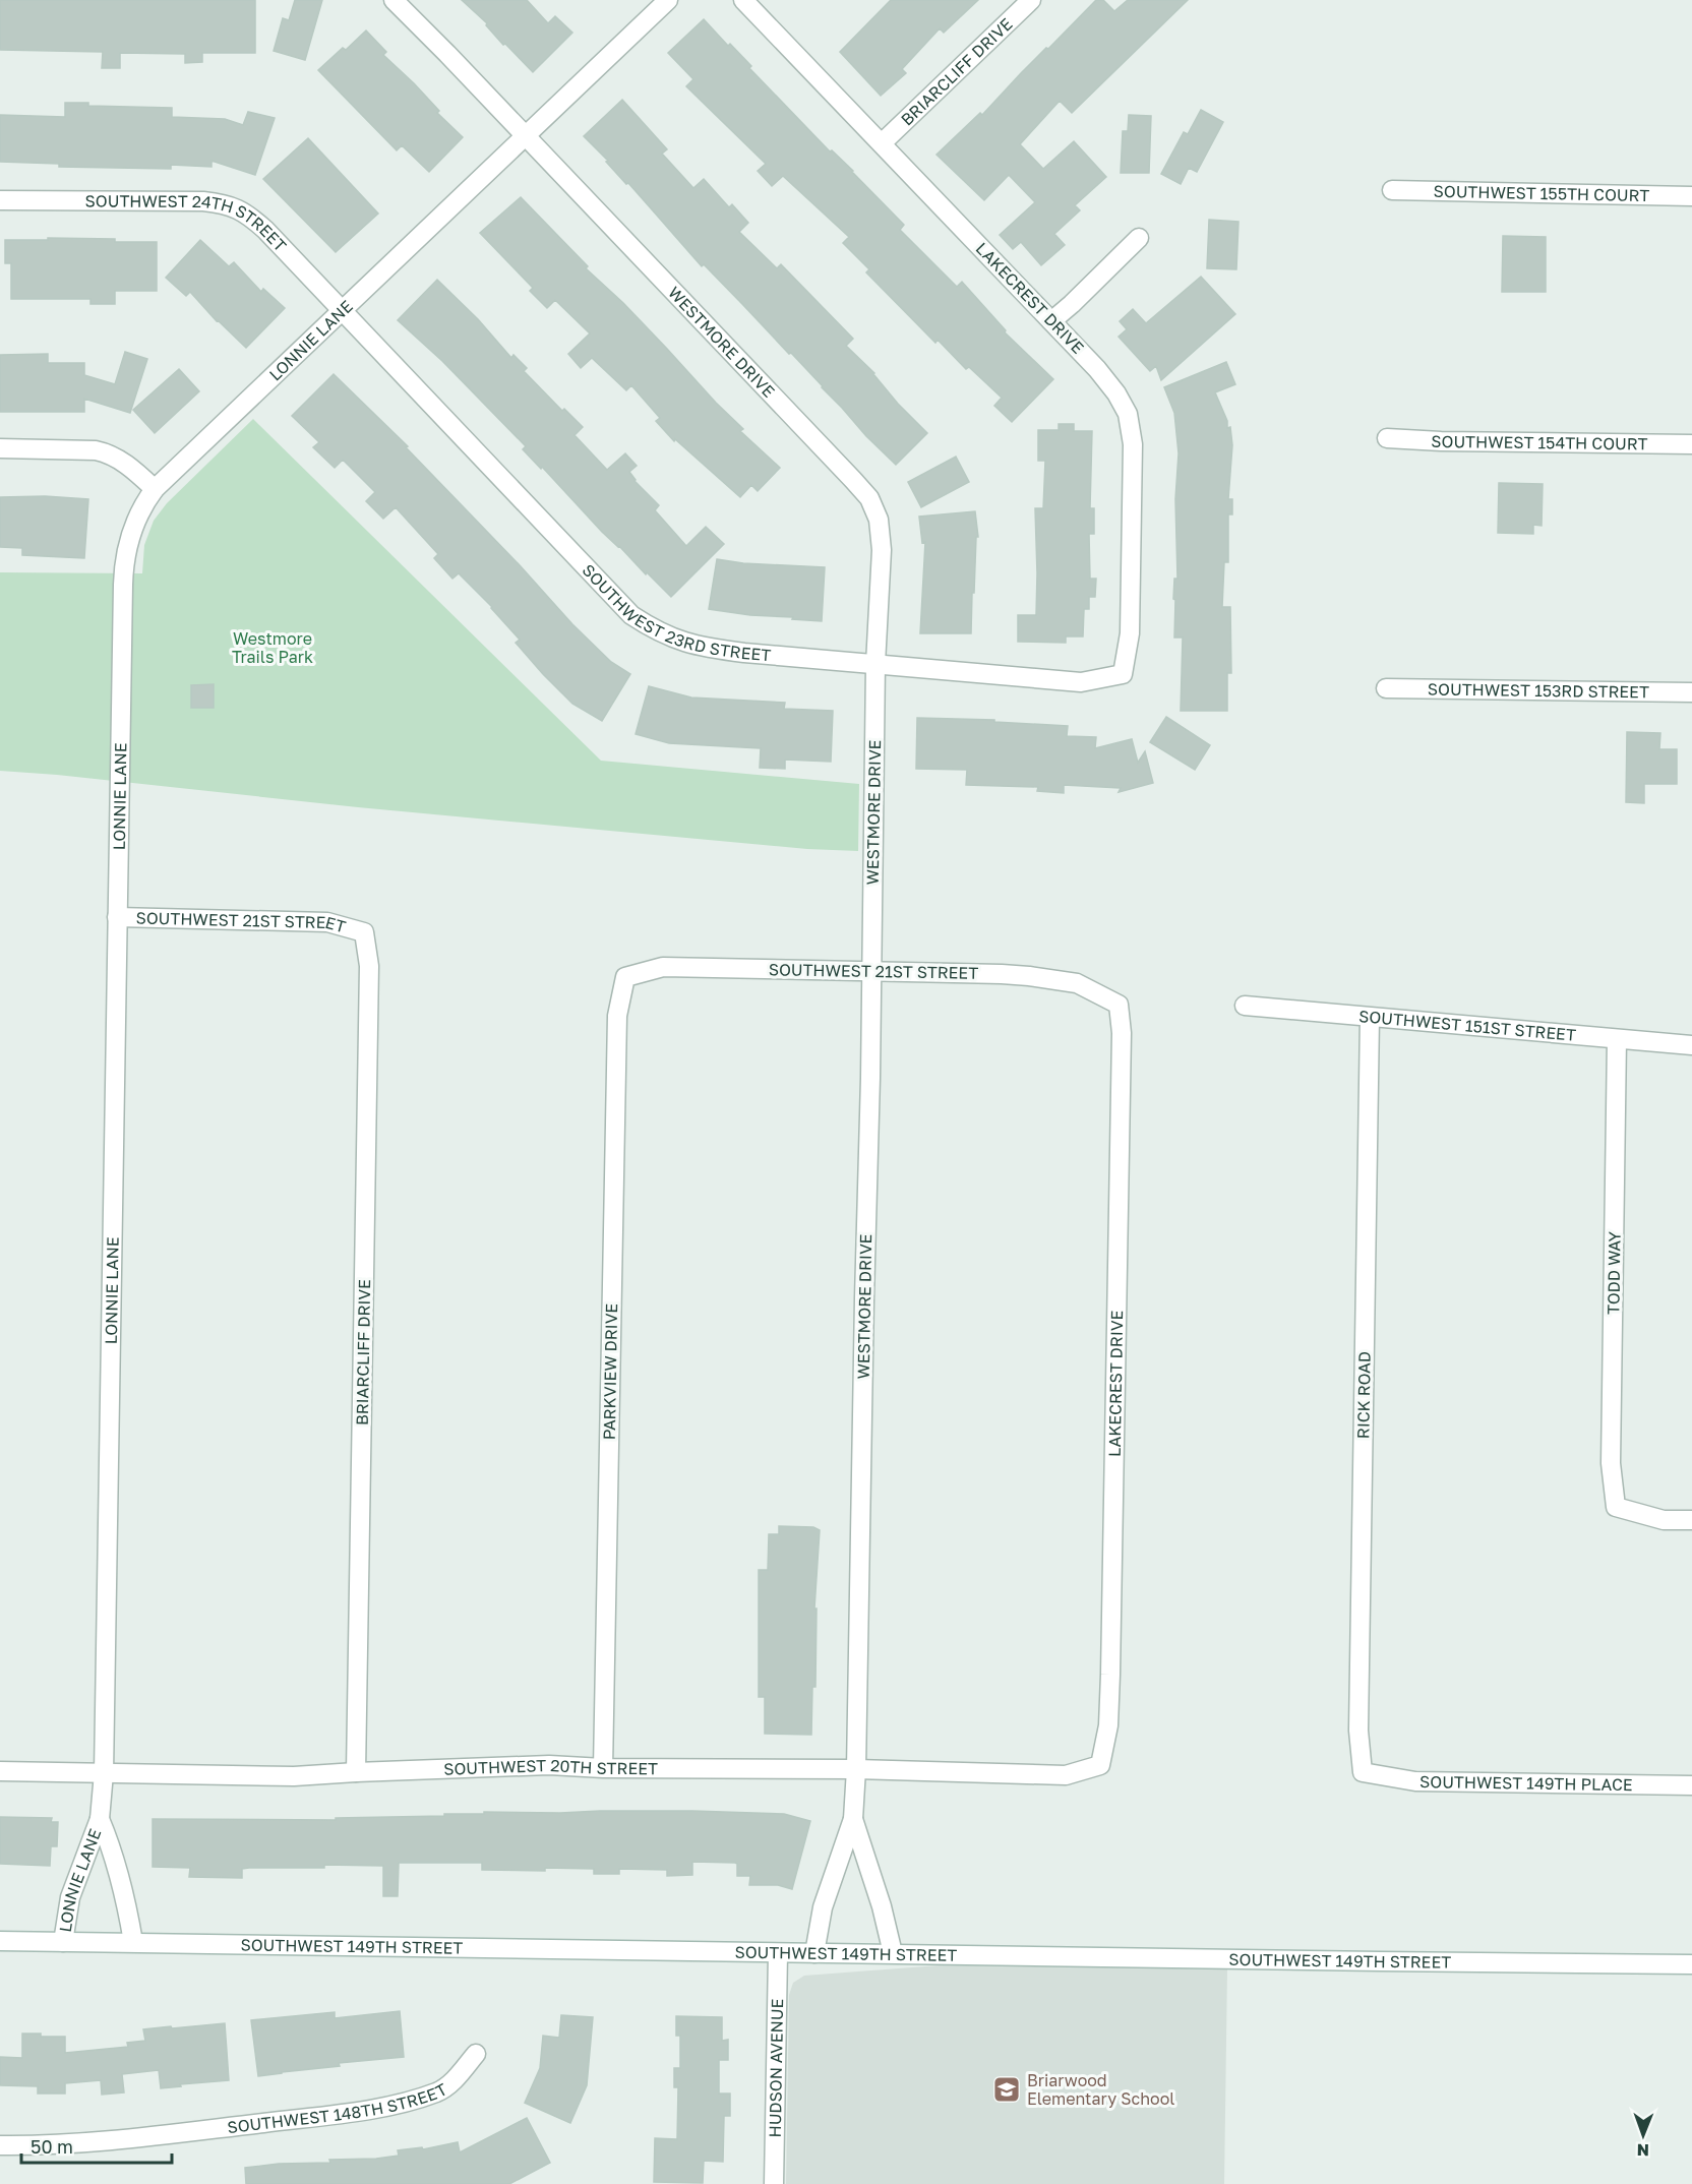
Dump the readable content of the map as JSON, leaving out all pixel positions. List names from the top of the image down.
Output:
{
  "streets": {
    "street": [
      "BRIARCLIFF DRIVE",
      "SOUTHWEST 155TH COURT",
      "SOUTHWEST 24TH STREET",
      "LAKECREST DRIVE",
      "LONNIE LANE",
      "WESTMORE DRIVE",
      "SOUTHWEST 154TH COURT",
      "SOUTHWEST 23RD STREET",
      "SOUTHWEST 153RD STREET",
      "SOUTHWEST 21ST STREET",
      "SOUTHWEST 151ST STREET",
      "TODD WAY",
      "PARKVIEW DRIVE",
      "RICK ROAD",
      "SOUTHWEST 20TH STREET",
      "SOUTHWEST 149TH PLACE",
      "SOUTHWEST 149TH STREET",
      "HUDSON AVENUE",
      "SOUTHWEST 148TH STREET"
    ]
  },
  "crossings": [
    ["BRIARCLIFF DRIVE", "LAKECREST DRIVE"],
    ["BRIARCLIFF DRIVE", "SOUTHWEST 21ST STREET"],
    ["BRIARCLIFF DRIVE", "SOUTHWEST 20TH STREET"],
    ["SOUTHWEST 24TH STREET", "LONNIE LANE"],
    ["SOUTHWEST 24TH STREET", "SOUTHWEST 23RD STREET"],
    ["LAKECREST DRIVE", "SOUTHWEST 23RD STREET"],
    ["LAKECREST DRIVE", "SOUTHWEST 21ST STREET"],
    ["LAKECREST DRIVE", "SOUTHWEST 20TH STREET"],
    ["LONNIE LANE", "WESTMORE DRIVE"],
    ["LONNIE LANE", "SOUTHWEST 23RD STREET"],
    ["LONNIE LANE", "SOUTHWEST 21ST STREET"],
    ["LONNIE LANE", "SOUTHWEST 20TH STREET"],
    ["LONNIE LANE", "SOUTHWEST 149TH STREET"],
    ["WESTMORE DRIVE", "SOUTHWEST 23RD STREET"],
    ["WESTMORE DRIVE", "SOUTHWEST 21ST STREET"],
    ["WESTMORE DRIVE", "SOUTHWEST 20TH STREET"],
    ["WESTMORE DRIVE", "SOUTHWEST 149TH STREET"],
    ["SOUTHWEST 21ST STREET", "PARKVIEW DRIVE"],
    ["SOUTHWEST 151ST STREET", "TODD WAY"],
    ["SOUTHWEST 151ST STREET", "RICK ROAD"],
    ["PARKVIEW DRIVE", "SOUTHWEST 20TH STREET"],
    ["RICK ROAD", "SOUTHWEST 149TH PLACE"],
    ["SOUTHWEST 149TH STREET", "HUDSON AVENUE"]
  ],
  "parks": ["Westmore Trails Park"],
  "places": {
    "school or university": ["Briarwood Elementary School"]
  },
  "scale_bar": "50 m",
  "north": "bottom"
}
